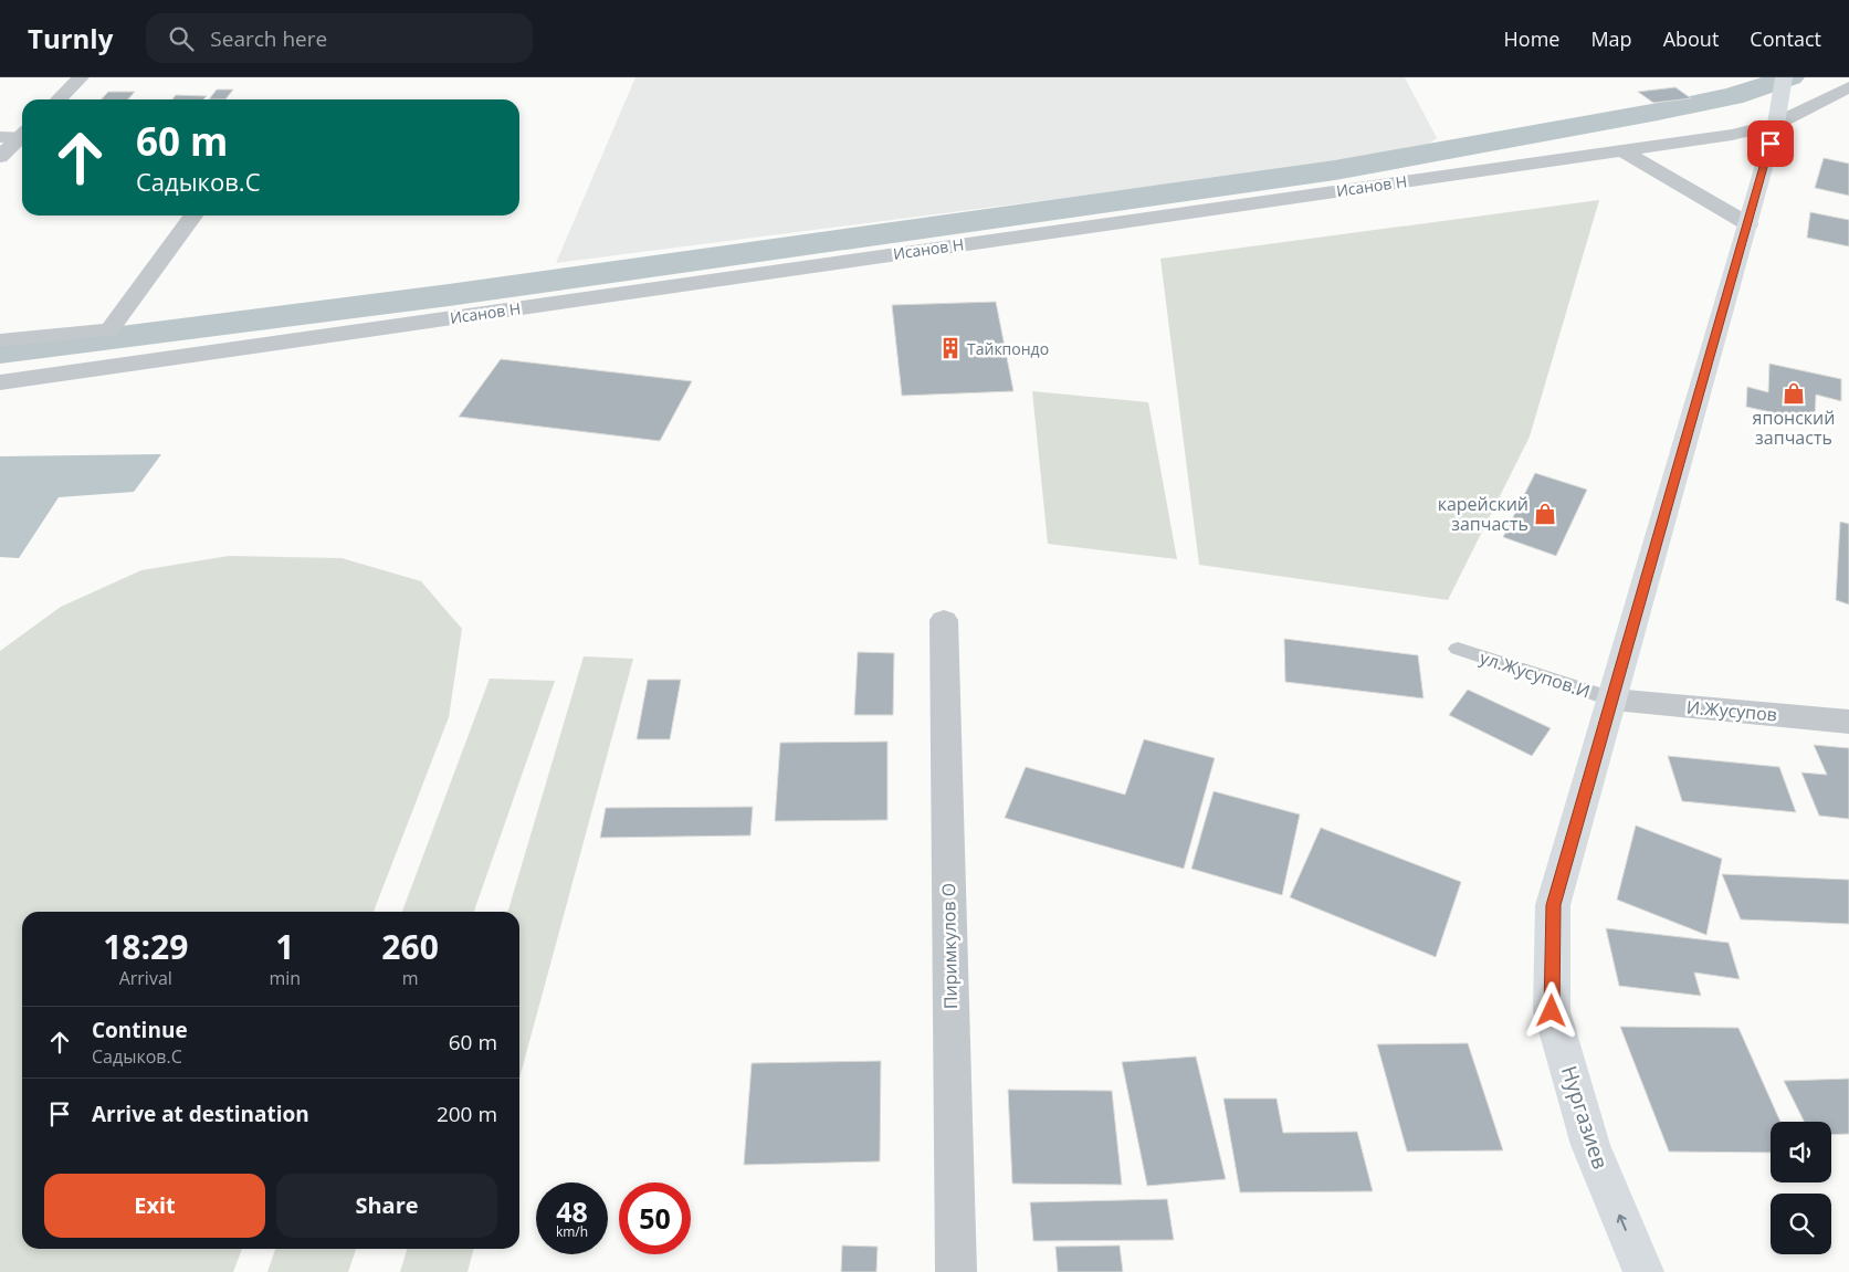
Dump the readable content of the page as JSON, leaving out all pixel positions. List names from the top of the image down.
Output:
{
  "streets": {
    "main road": ["Нургазиев"],
    "street": ["Исанов Н", "И.Жусупов", "Пиримкулов О"],
    "lane": ["ул.Жусупов.И"]
  },
  "crossings": [
    ["Исанов Н", "Нургазиев"],
    ["ул.Жусупов.И", "И.Жусупов"],
    ["ул.Жусупов.И", "Нургазиев"],
    ["И.Жусупов", "Нургазиев"]
  ],
  "one_way": ["Нургазиев"],
  "places": {
    "building": ["Тайкпондо"],
    "shop": ["японский запчасть", "карейский запчасть"]
  },
  "page": {
    "header": "Turnly",
    "search": "Search here",
    "nav": [
      "Home",
      "Map",
      "About",
      "Contact"
    ],
    "turn": ["60 m", "Садыков.С"],
    "eta": [
      "18:29",
      "Arrival",
      "1",
      "min",
      "260",
      "m"
    ],
    "list": [
      {
        "name": "Continue",
        "note": "Садыков.С",
        "value": "60 m"
      },
      {
        "name": "Arrive at destination",
        "value": "200 m"
      }
    ],
    "buttons": ["Exit", "Share"],
    "speed": "48 km/h",
    "limit": "50"
  }
}
